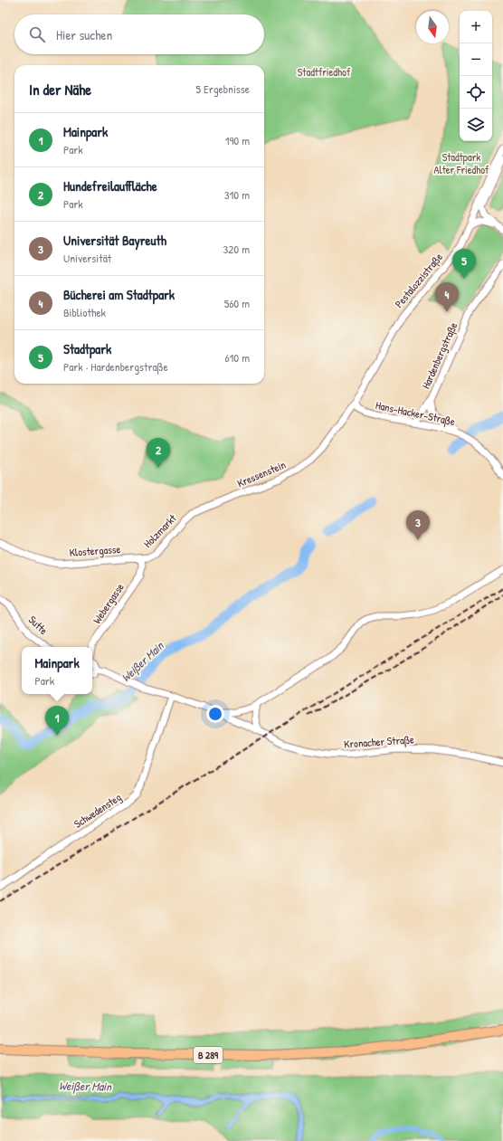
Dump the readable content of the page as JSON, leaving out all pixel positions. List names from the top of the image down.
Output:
{
  "streets": {
    "highway": ["B 289"],
    "street": [
      "Pestalozzistraße",
      "Hardenbergstraße",
      "Hans-Hacker-Straße",
      "Kressenstein",
      "Holzmarkt",
      "Klostergasse",
      "Webergasse",
      "Sutte",
      "Kronacher Straße",
      "Schwedensteg"
    ]
  },
  "crossings": [
    ["Pestalozzistraße", "Hans-Hacker-Straße"],
    ["Pestalozzistraße", "Kressenstein"],
    ["Hardenbergstraße", "Hans-Hacker-Straße"],
    ["Hans-Hacker-Straße", "Kressenstein"],
    ["Kressenstein", "Holzmarkt"],
    ["Holzmarkt", "Klostergasse"],
    ["Holzmarkt", "Webergasse"],
    ["Klostergasse", "Webergasse"],
    ["Kronacher Straße", "Schwedensteg"]
  ],
  "water": ["Weißer Main"],
  "parks": ["Stadtfriedhof", "Stadtpark Alter Friedhof"],
  "north": "bottom",
  "page": {
    "map_buttons": ["+", "−"],
    "search": "Hier suchen",
    "heading": ["In der Nähe", "5 Ergebnisse"],
    "list": [
      {
        "mark": "1",
        "name": "Mainpark",
        "note": "Park",
        "value": "190 m"
      },
      {
        "mark": "2",
        "name": "Hundefreilauffläche",
        "note": "Park",
        "value": "310 m"
      },
      {
        "mark": "3",
        "name": "Universität Bayreuth",
        "note": "Universität",
        "value": "320 m"
      },
      {
        "mark": "4",
        "name": "Bücherei am Stadtpark",
        "note": "Bibliothek",
        "value": "560 m"
      },
      {
        "mark": "5",
        "name": "Stadtpark",
        "note": "Park · Hardenbergstraße",
        "value": "610 m"
      }
    ],
    "pins": [
      "5",
      "4",
      "2",
      "3",
      "1"
    ],
    "popup": ["Mainpark", "Park"]
  }
}
